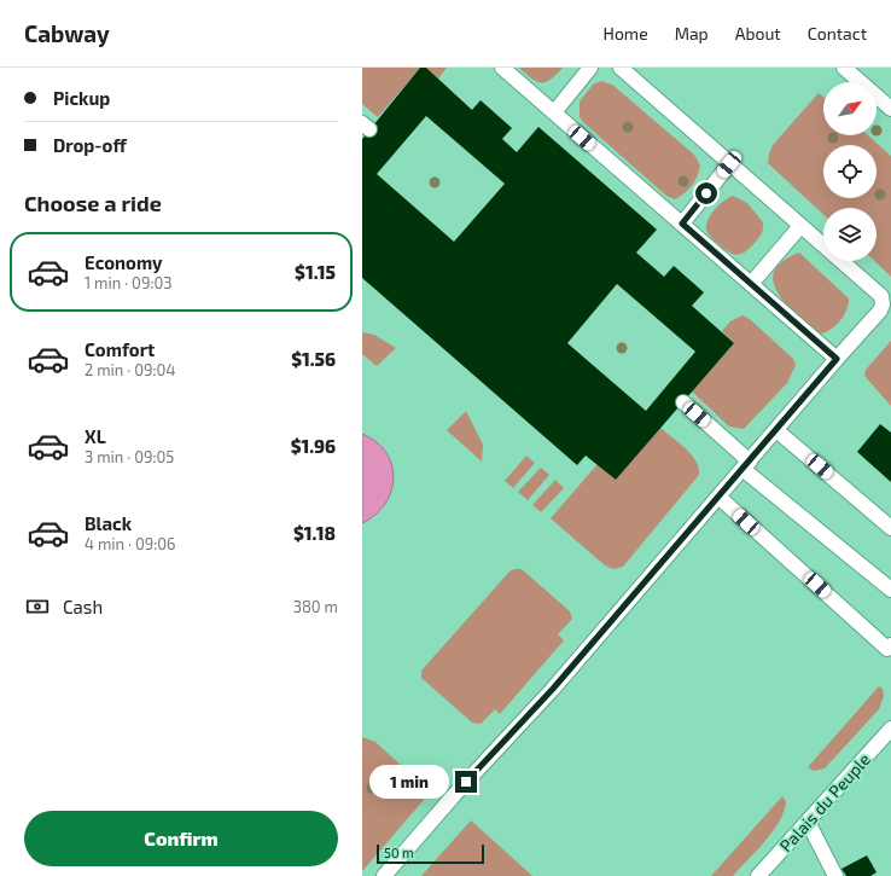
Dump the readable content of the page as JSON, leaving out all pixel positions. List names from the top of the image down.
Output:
{
  "streets": {
    "street": ["Palais du Peuple"]
  },
  "scale_bar": "50 m",
  "north": "top right",
  "page": {
    "header": "Cabway",
    "nav": [
      "Home",
      "Map",
      "About",
      "Contact"
    ],
    "banner": ["Pickup", "Drop-off"],
    "heading": "Choose a ride",
    "list": [
      {
        "name": "Economy",
        "note": "1 min · 09:03",
        "value": "$1.15"
      },
      {
        "name": "Comfort",
        "note": "2 min · 09:04",
        "value": "$1.56"
      },
      {
        "name": "XL",
        "note": "3 min · 09:05",
        "value": "$1.96"
      },
      {
        "name": "Black",
        "note": "4 min · 09:06",
        "value": "$1.18"
      }
    ],
    "pay": ["Cash", "380 m"],
    "bubble": "1 min",
    "buttons": "Confirm",
    "scale": "50 m"
  }
}
